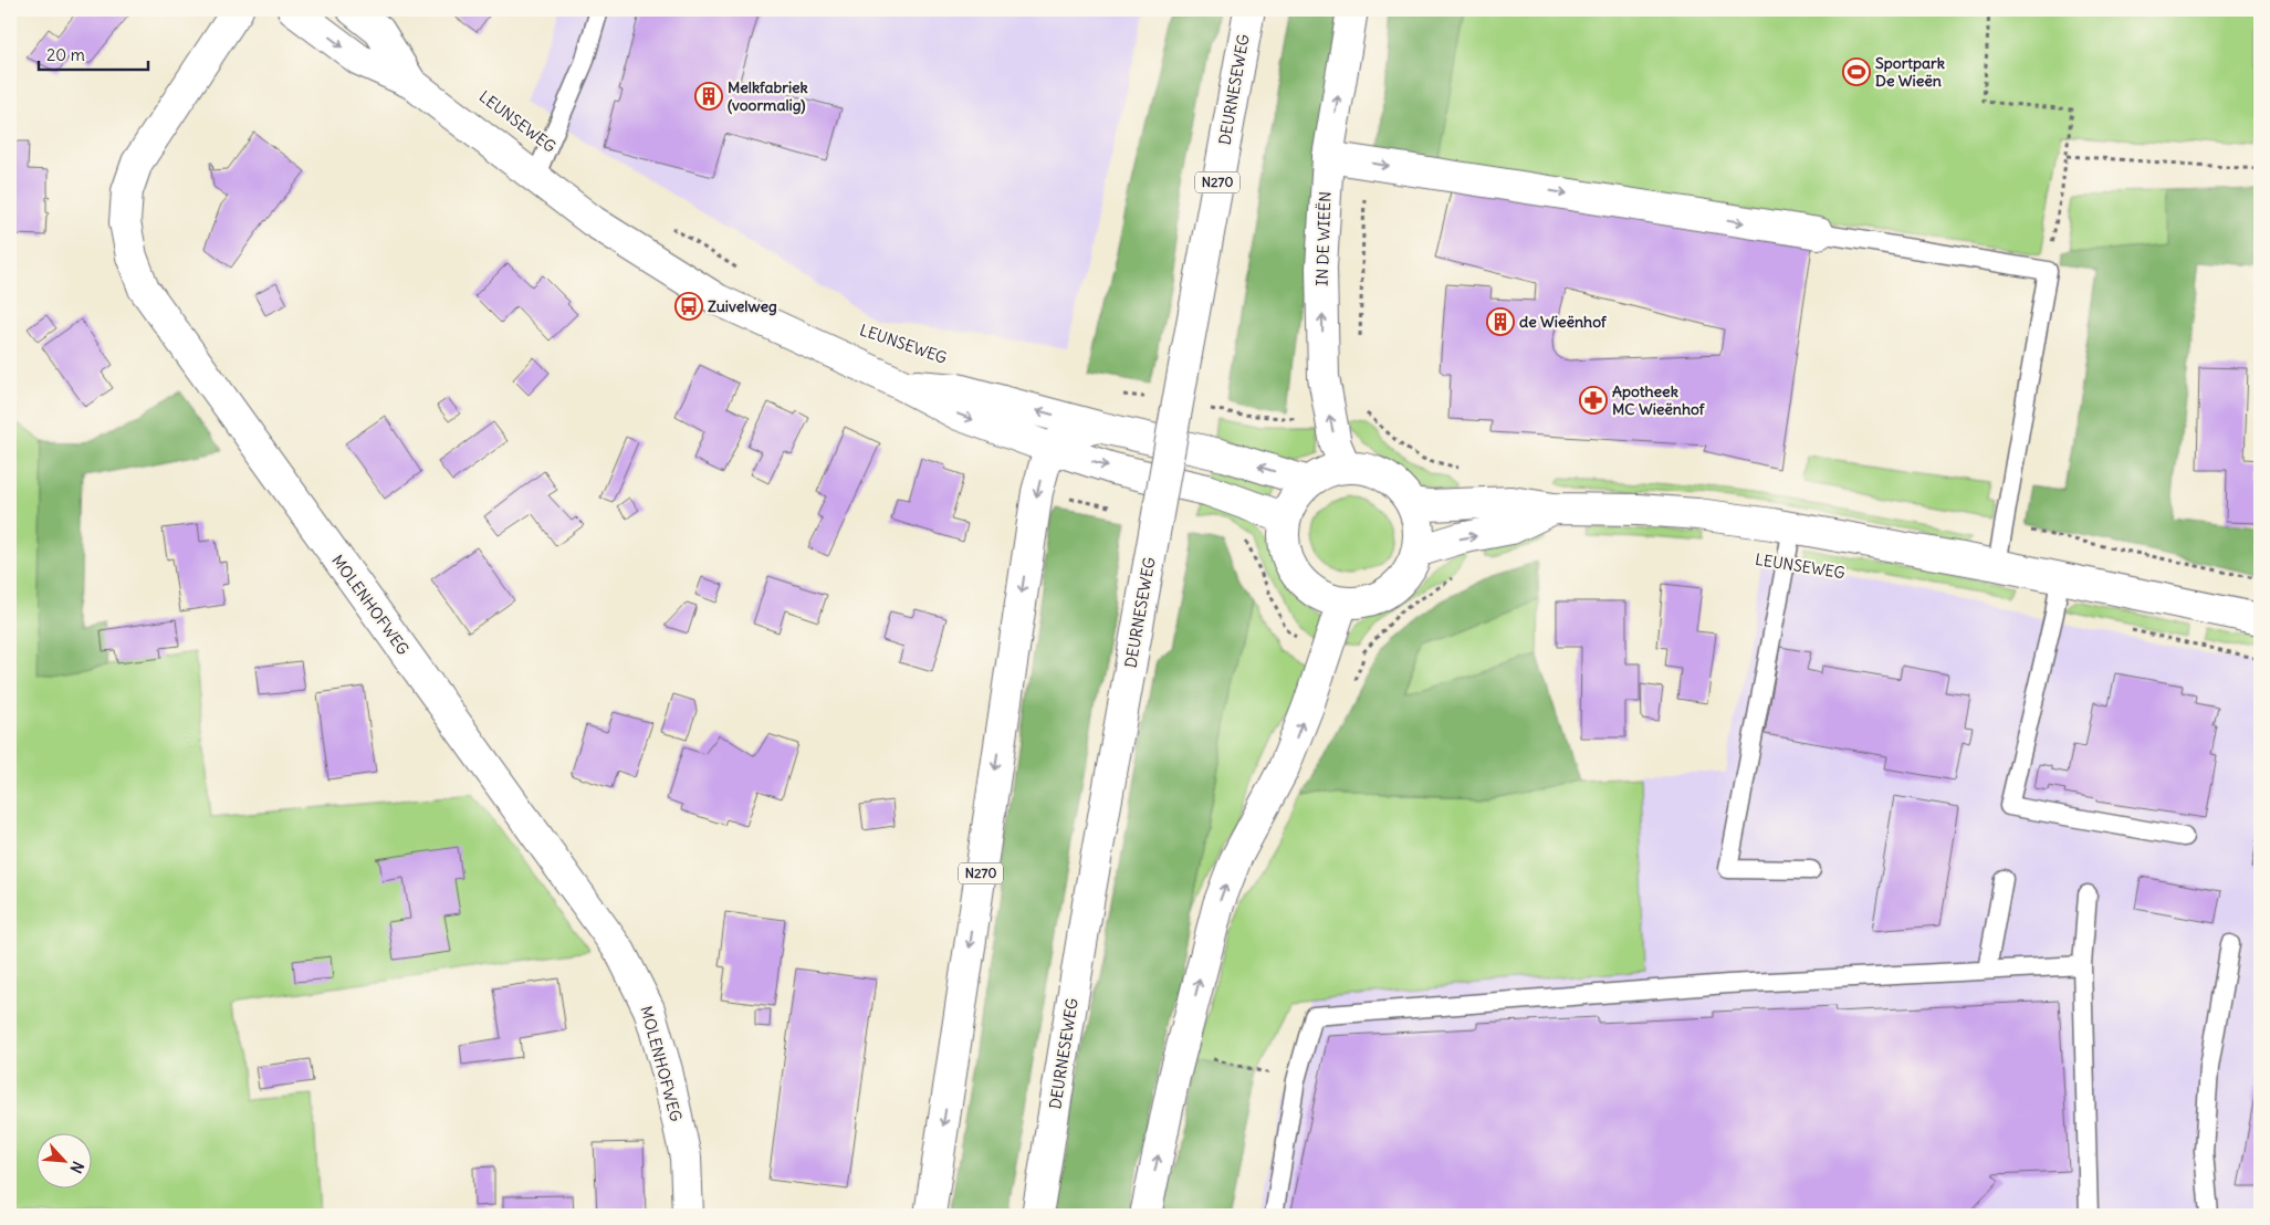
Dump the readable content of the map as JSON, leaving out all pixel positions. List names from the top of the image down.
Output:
{
  "streets": {
    "main road": [
      "DEURNESEWEG",
      "LEUNSEWEG",
      "N270",
      "IN DE WIEËN",
      "MOLENHOFWEG"
    ]
  },
  "crossings": [
    ["LEUNSEWEG", "N270"],
    ["LEUNSEWEG", "IN DE WIEËN"]
  ],
  "one_way": ["IN DE WIEËN"],
  "places": {
    "sports": ["Sportpark De Wieën"],
    "building": ["Melkfabriek (voormalig)", "de Wieënhof"],
    "bus stop": ["Zuivelweg"],
    "pharmacy": ["Apotheek MC Wieënhof"]
  },
  "scale_bar": "20 m",
  "north": "bottom right"
}
